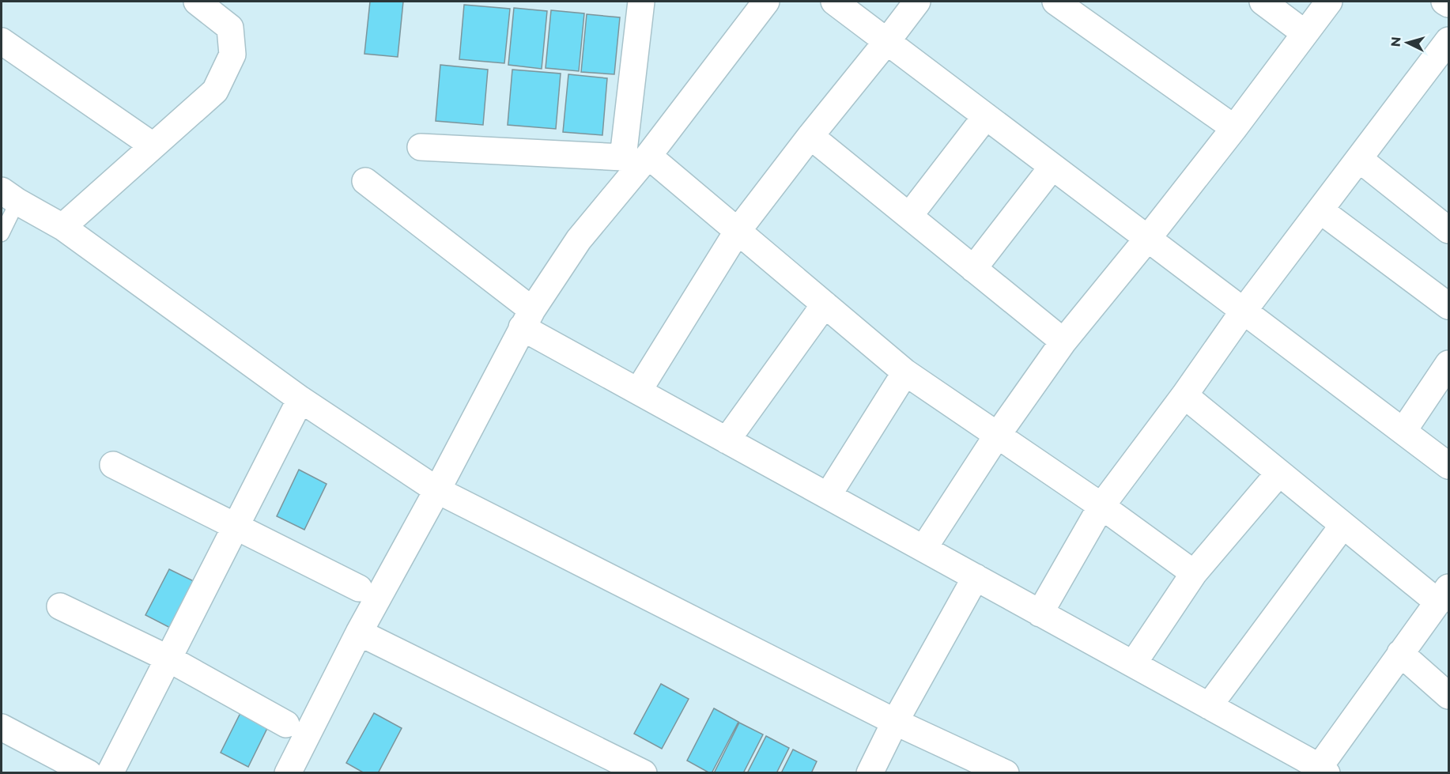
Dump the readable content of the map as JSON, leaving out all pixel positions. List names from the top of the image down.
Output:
{
  "north": "left"
}
